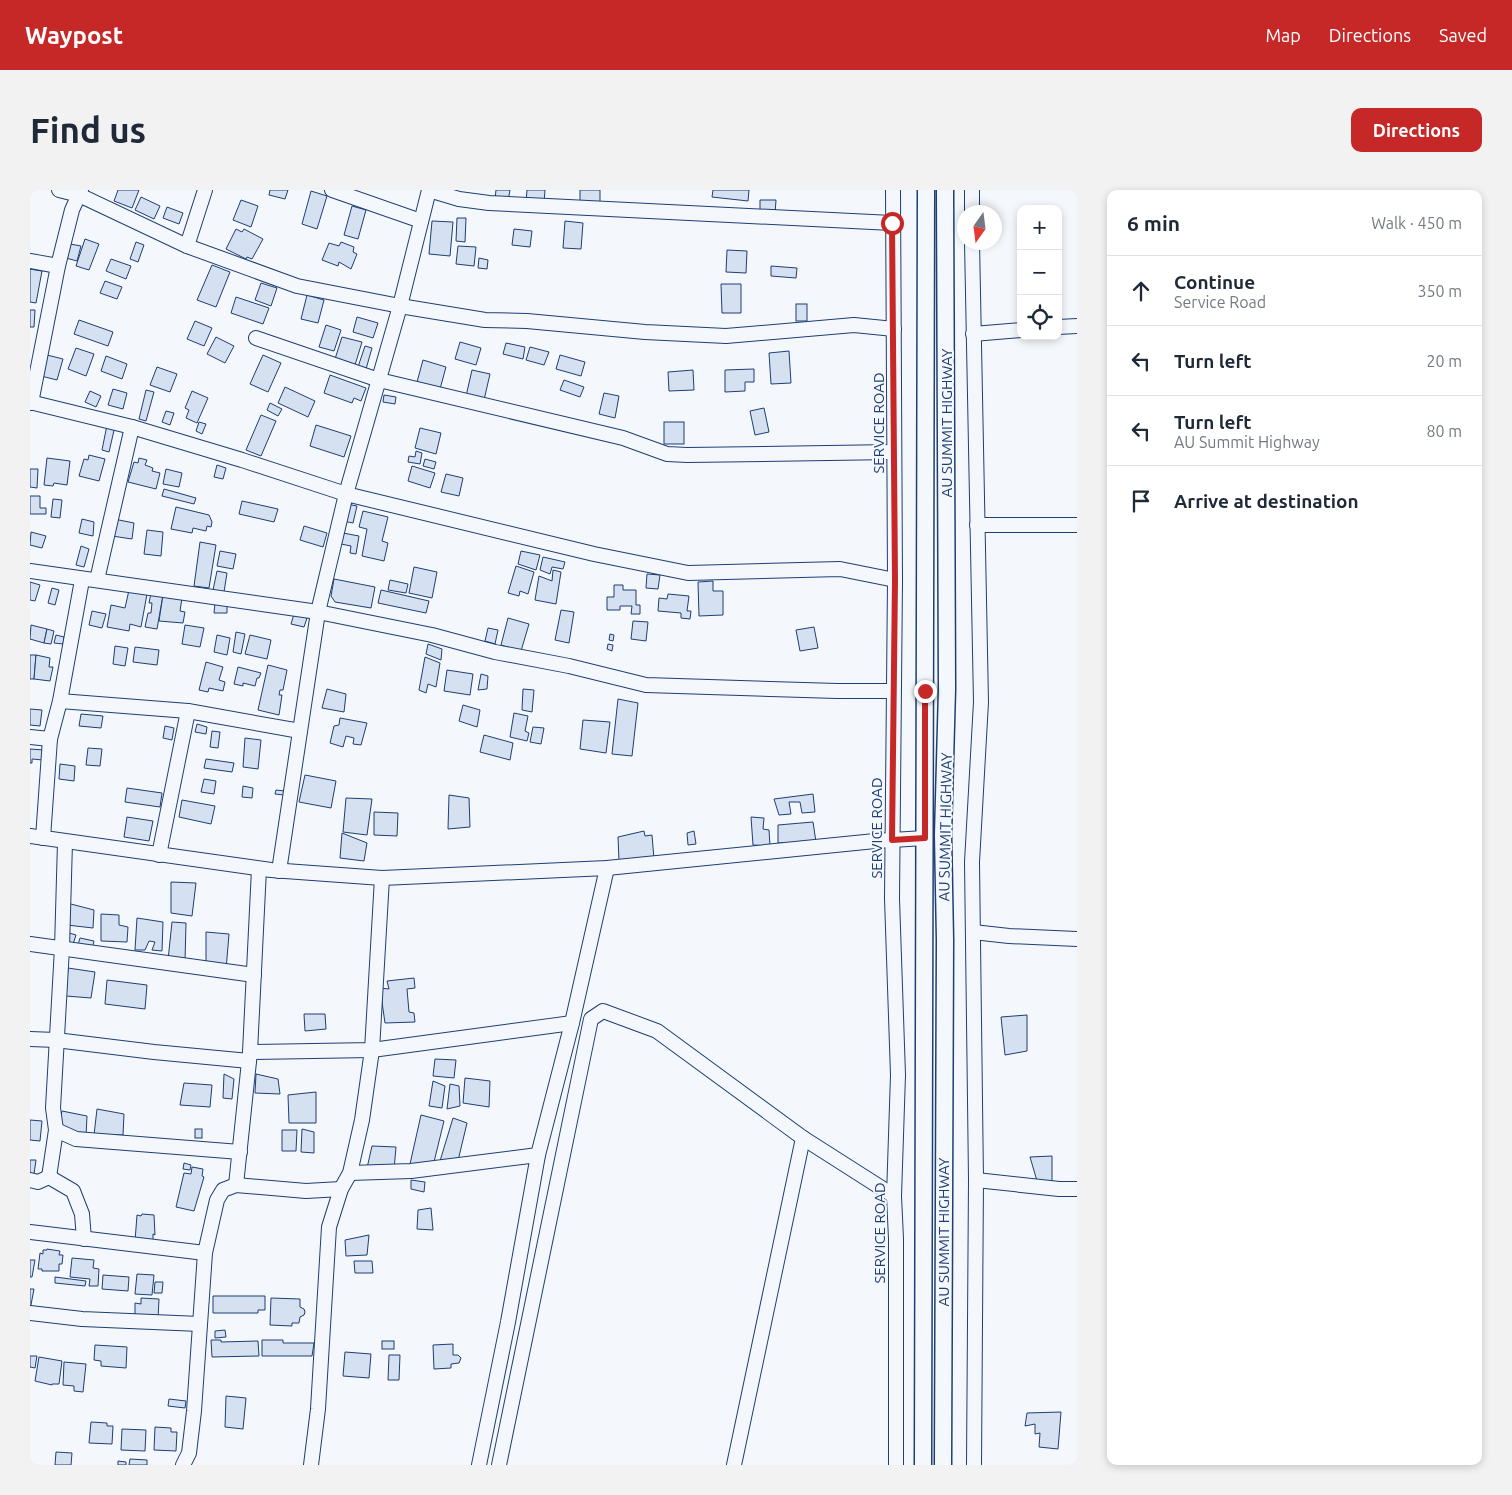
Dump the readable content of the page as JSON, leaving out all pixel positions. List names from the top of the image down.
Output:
{
  "streets": {
    "main road": ["AU SUMMIT HIGHWAY"],
    "street": ["SERVICE ROAD"]
  },
  "north": "bottom",
  "page": {
    "header": "Waypost",
    "nav": ["Map", "Directions", "Saved"],
    "buttons": "Directions",
    "title": "Find us",
    "heading": ["6 min", "Walk · 450 m"],
    "map_buttons": ["+", "−"],
    "list": [
      ["Continue", "Service Road", "350 m"],
      ["Turn left", "20 m"],
      ["Turn left", "AU Summit Highway", "80 m"],
      "Arrive at destination"
    ]
  }
}
